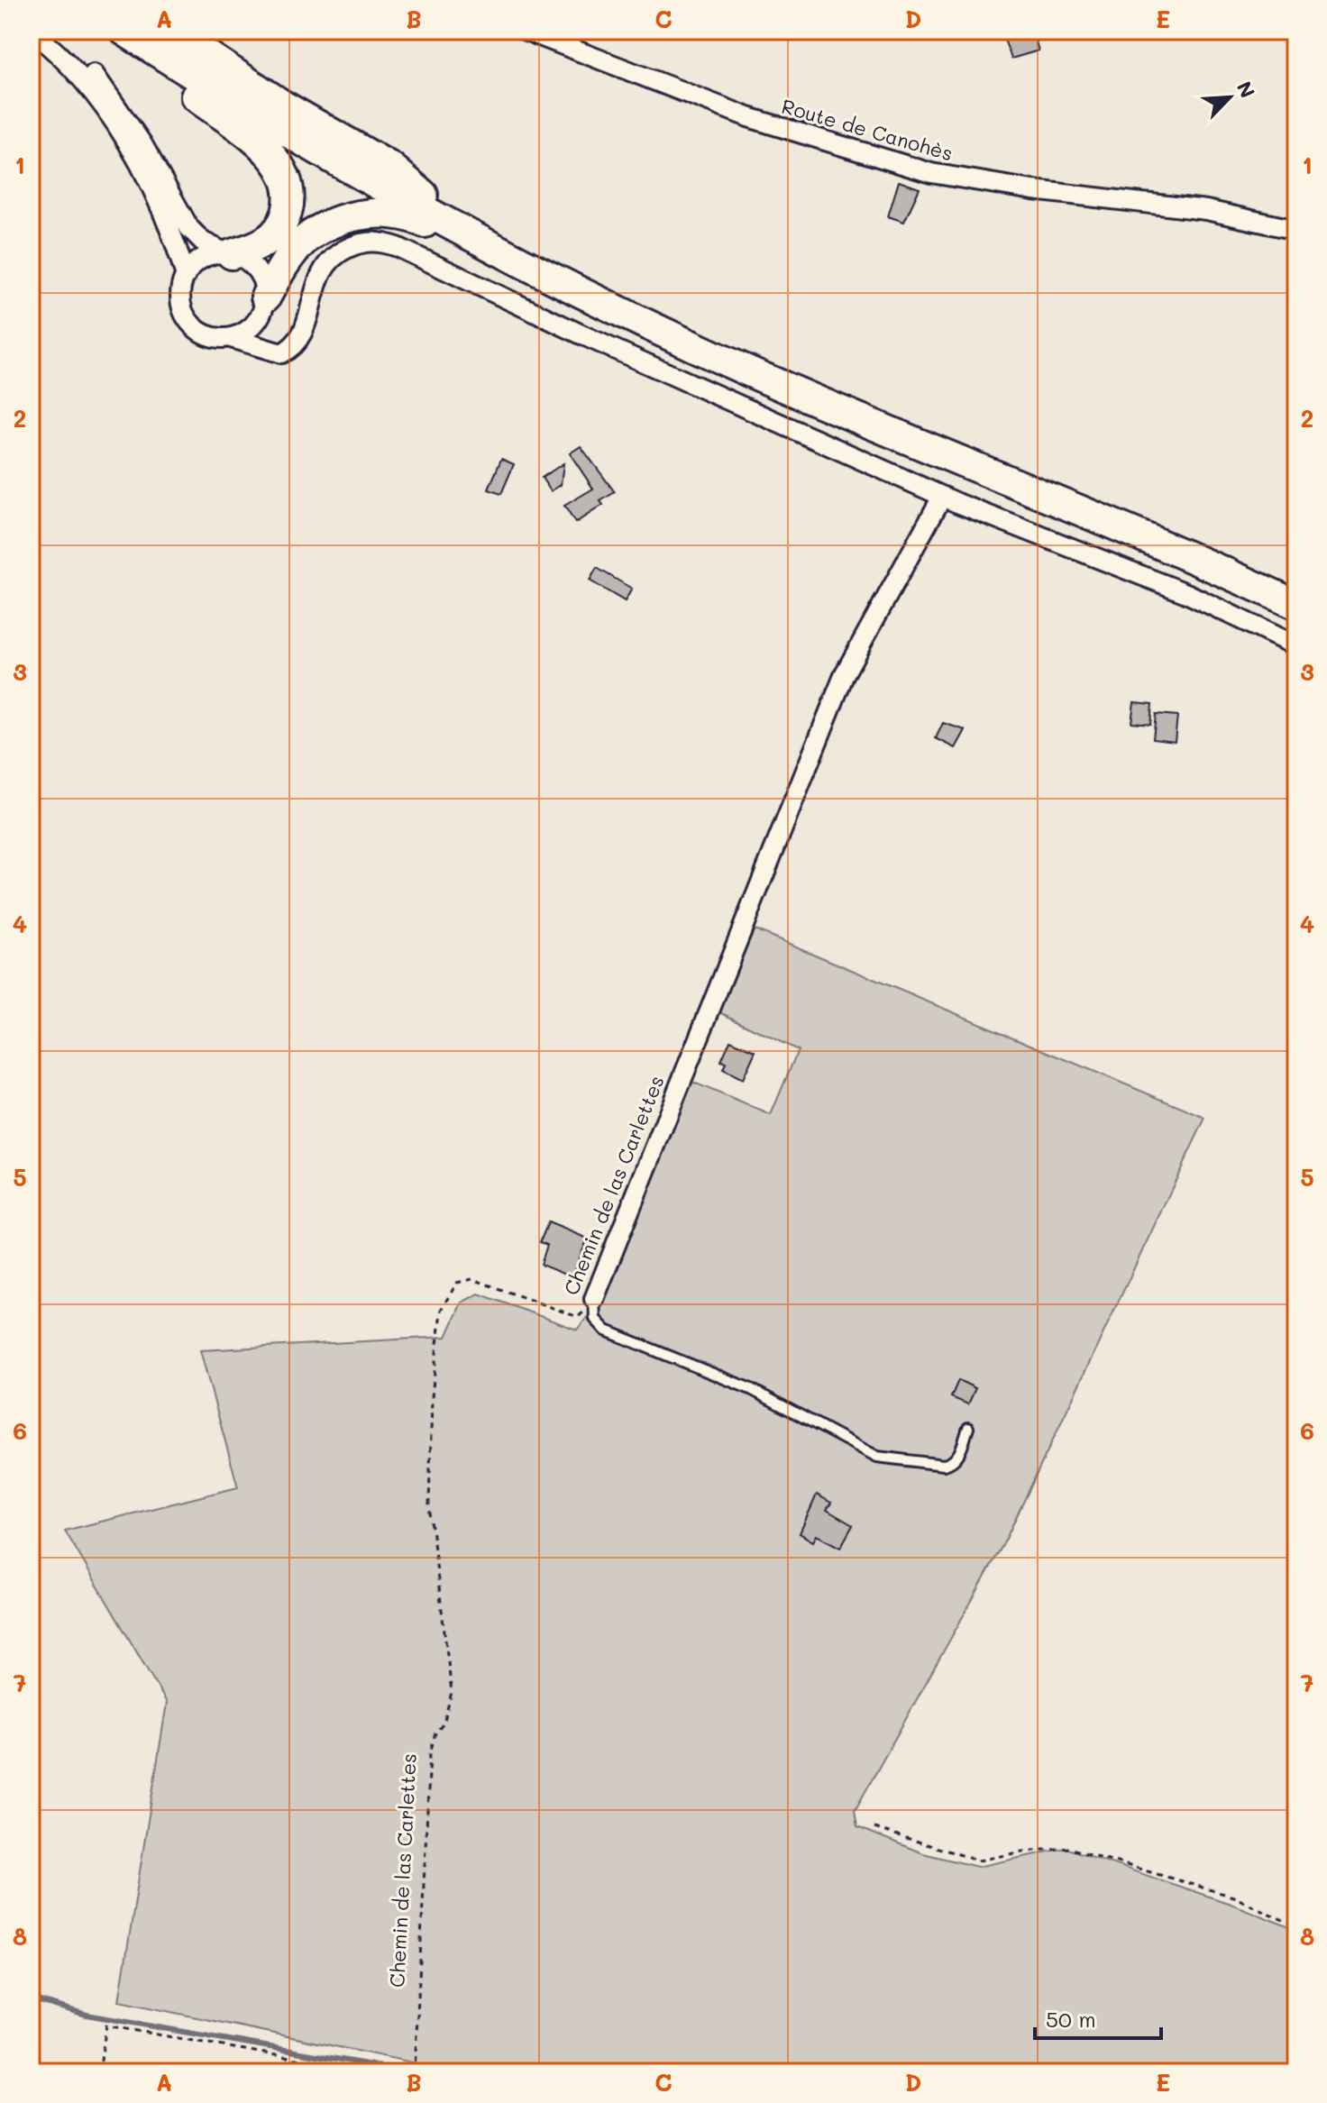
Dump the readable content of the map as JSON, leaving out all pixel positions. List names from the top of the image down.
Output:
{
  "streets": {
    "street": ["Route de Canohès", "Chemin de las Carlettes"]
  },
  "scale_bar": "50 m",
  "north": "top right",
  "grid": {
    "columns": [
      "A",
      "B",
      "C",
      "D",
      "E"
    ],
    "rows": [
      "1",
      "2",
      "3",
      "4",
      "5",
      "6",
      "7",
      "8"
    ]
  }
}
